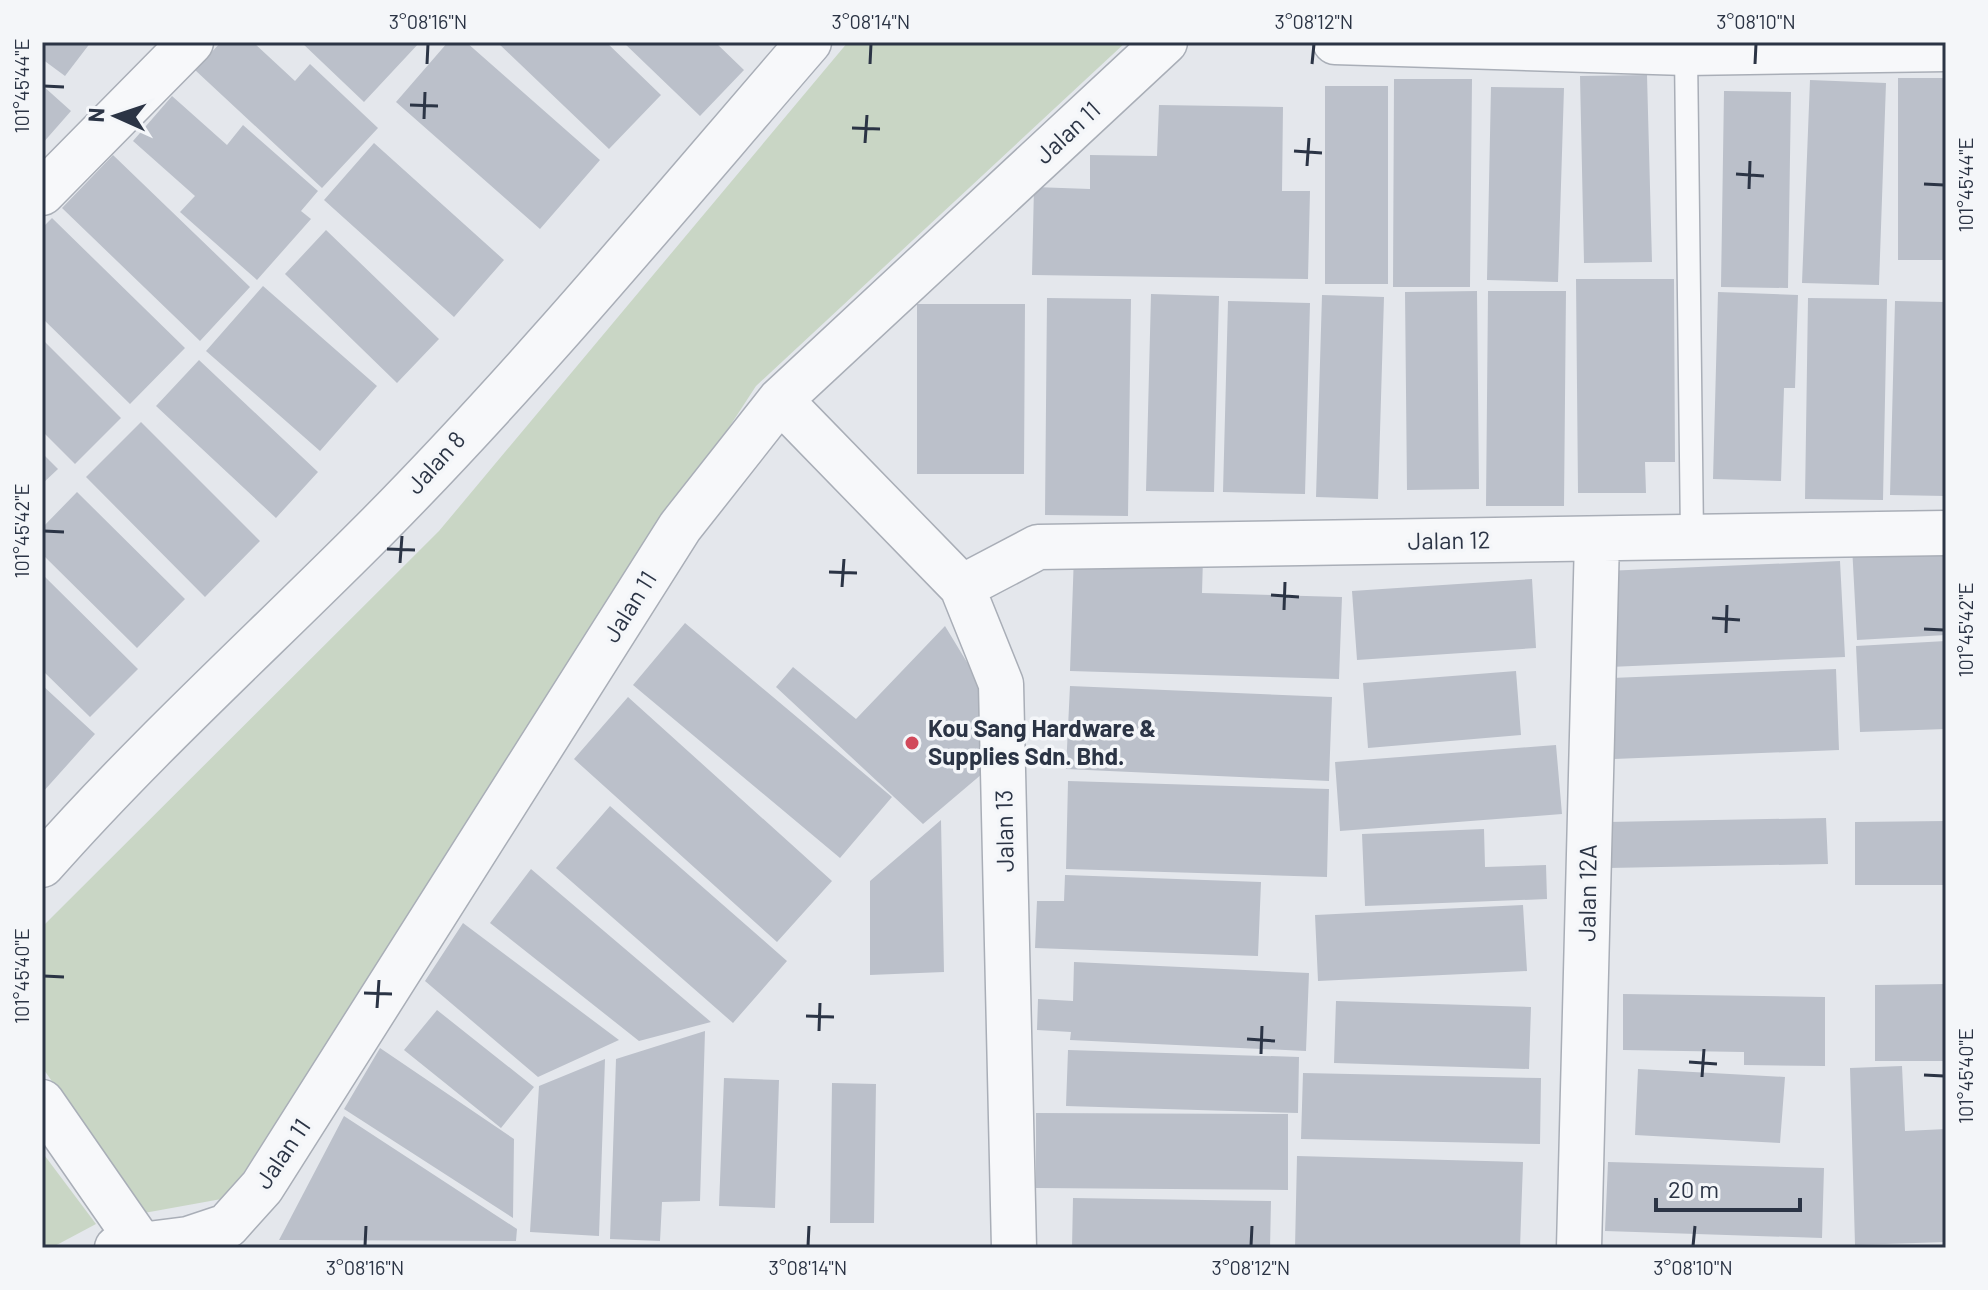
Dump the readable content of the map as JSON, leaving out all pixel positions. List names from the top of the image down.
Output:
{
  "streets": {
    "street": [
      "Jalan 11",
      "Jalan 8",
      "Jalan 12",
      "Jalan 13",
      "Jalan 12A"
    ]
  },
  "crossings": [
    ["Jalan 11", "Jalan 13"],
    ["Jalan 12", "Jalan 13"],
    ["Jalan 12", "Jalan 12A"]
  ],
  "places": ["Kou Sang Hardware & Supplies Sdn. Bhd."],
  "scale_bar": "20 m",
  "north": "left",
  "coordinates": [
    "3°08'16\"N",
    "3°08'14\"N",
    "3°08'12\"N",
    "3°08'10\"N",
    "101°45'44\"E",
    "101°45'42\"E",
    "101°45'40\"E"
  ]
}
